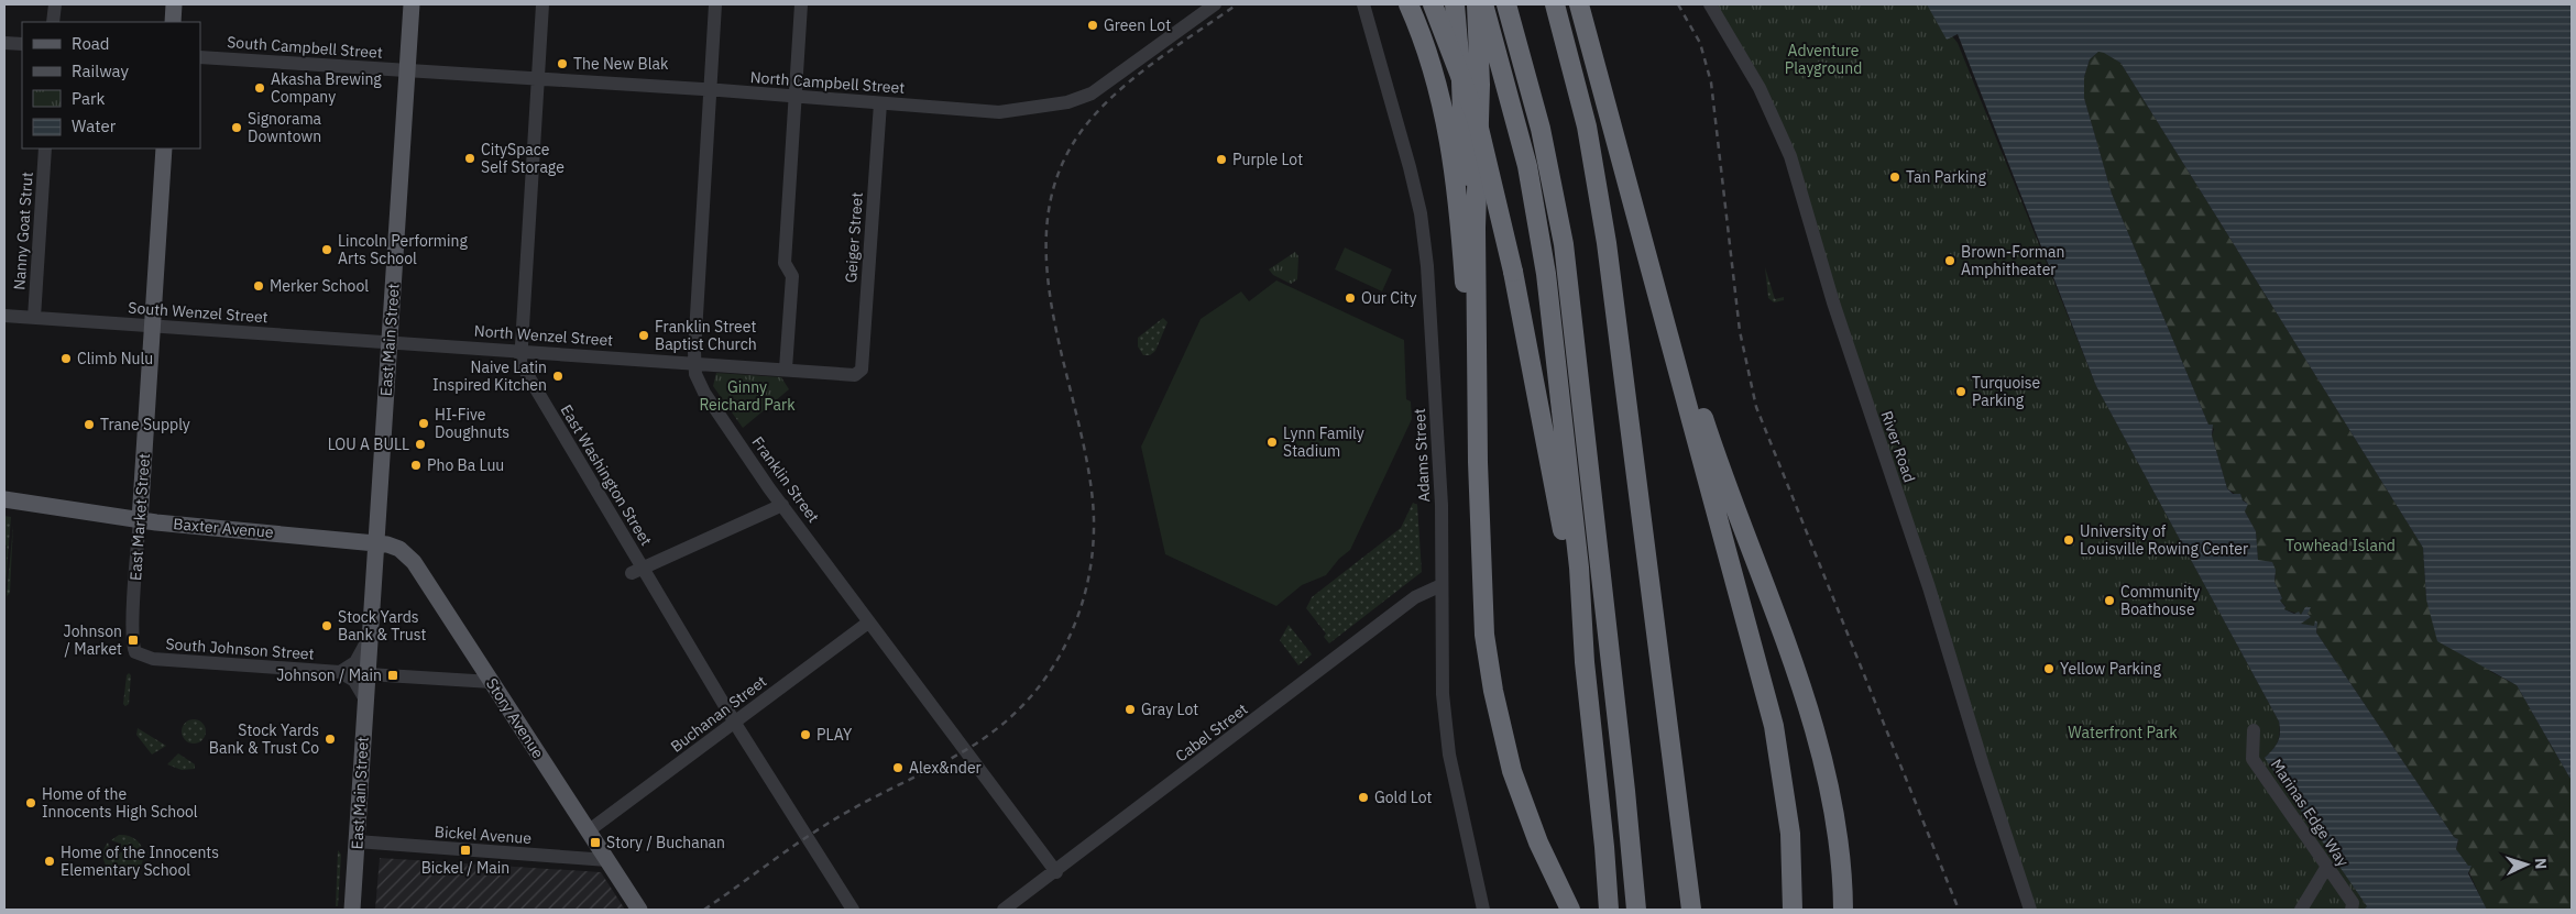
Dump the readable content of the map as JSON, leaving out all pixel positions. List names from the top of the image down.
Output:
{
  "streets": {
    "main road": [
      "East Main Street",
      "East Market Street",
      "Baxter Avenue",
      "Story Avenue"
    ],
    "street": [
      "South Campbell Street",
      "North Campbell Street",
      "Nanny Goat Strut",
      "Geiger Street",
      "South Wenzel Street",
      "North Wenzel Street",
      "River Road",
      "Adams Street",
      "East Washington Street",
      "Franklin Street",
      "South Johnson Street",
      "Buchanan Street",
      "Cabel Street",
      "Marinas Edge Way",
      "Bickel Avenue"
    ]
  },
  "crossings": [
    ["South Campbell Street", "North Campbell Street"],
    ["South Campbell Street", "East Main Street"],
    ["North Campbell Street", "Geiger Street"],
    ["North Campbell Street", "East Main Street"],
    ["North Campbell Street", "East Washington Street"],
    ["North Campbell Street", "Franklin Street"],
    ["Nanny Goat Strut", "South Wenzel Street"],
    ["Geiger Street", "North Wenzel Street"],
    ["South Wenzel Street", "North Wenzel Street"],
    ["South Wenzel Street", "East Main Street"],
    ["South Wenzel Street", "East Market Street"],
    ["North Wenzel Street", "East Main Street"],
    ["North Wenzel Street", "East Washington Street"],
    ["North Wenzel Street", "Franklin Street"],
    ["East Main Street", "Baxter Avenue"],
    ["East Main Street", "Story Avenue"],
    ["East Main Street", "Bickel Avenue"],
    ["Adams Street", "Cabel Street"],
    ["East Washington Street", "Buchanan Street"],
    ["Franklin Street", "Buchanan Street"],
    ["Franklin Street", "Cabel Street"],
    ["East Market Street", "Baxter Avenue"],
    ["East Market Street", "South Johnson Street"],
    ["Baxter Avenue", "Story Avenue"],
    ["Buchanan Street", "Story Avenue"],
    ["Story Avenue", "Bickel Avenue"]
  ],
  "parks": [
    "Adventure Playground",
    "Ginny Reichard Park",
    "Towhead Island",
    "Waterfront Park"
  ],
  "places": {
    "other": [
      "Green Lot",
      "The New Blak",
      "Akasha Brewing Company",
      "Signorama Downtown",
      "CitySpace Self Storage",
      "Purple Lot",
      "Tan Parking",
      "Lincoln Performing Arts School",
      "Brown-Forman Amphitheater",
      "Merker School",
      "Our City",
      "Franklin Street Baptist Church",
      "Climb Nulu",
      "Naive Latin Inspired Kitchen",
      "Turquoise Parking",
      "HI-Five Doughnuts",
      "Trane Supply",
      "Lynn Family Stadium",
      "LOU A BULL",
      "Pho Ba Luu",
      "University of Louisville Rowing Center",
      "Community Boathouse",
      "Stock Yards Bank & Trust",
      "Yellow Parking",
      "Gray Lot",
      "PLAY",
      "Stock Yards Bank & Trust Co",
      "Alex&nder",
      "Gold Lot",
      "Home of the Innocents High School",
      "Home of the Innocents Elementary School"
    ],
    "transit": [
      "Johnson / Market",
      "Johnson / Main",
      "Story / Buchanan",
      "Bickel / Main"
    ]
  },
  "legend": [
    "Road",
    "Railway",
    "Park",
    "Water"
  ],
  "north": "right"
}
